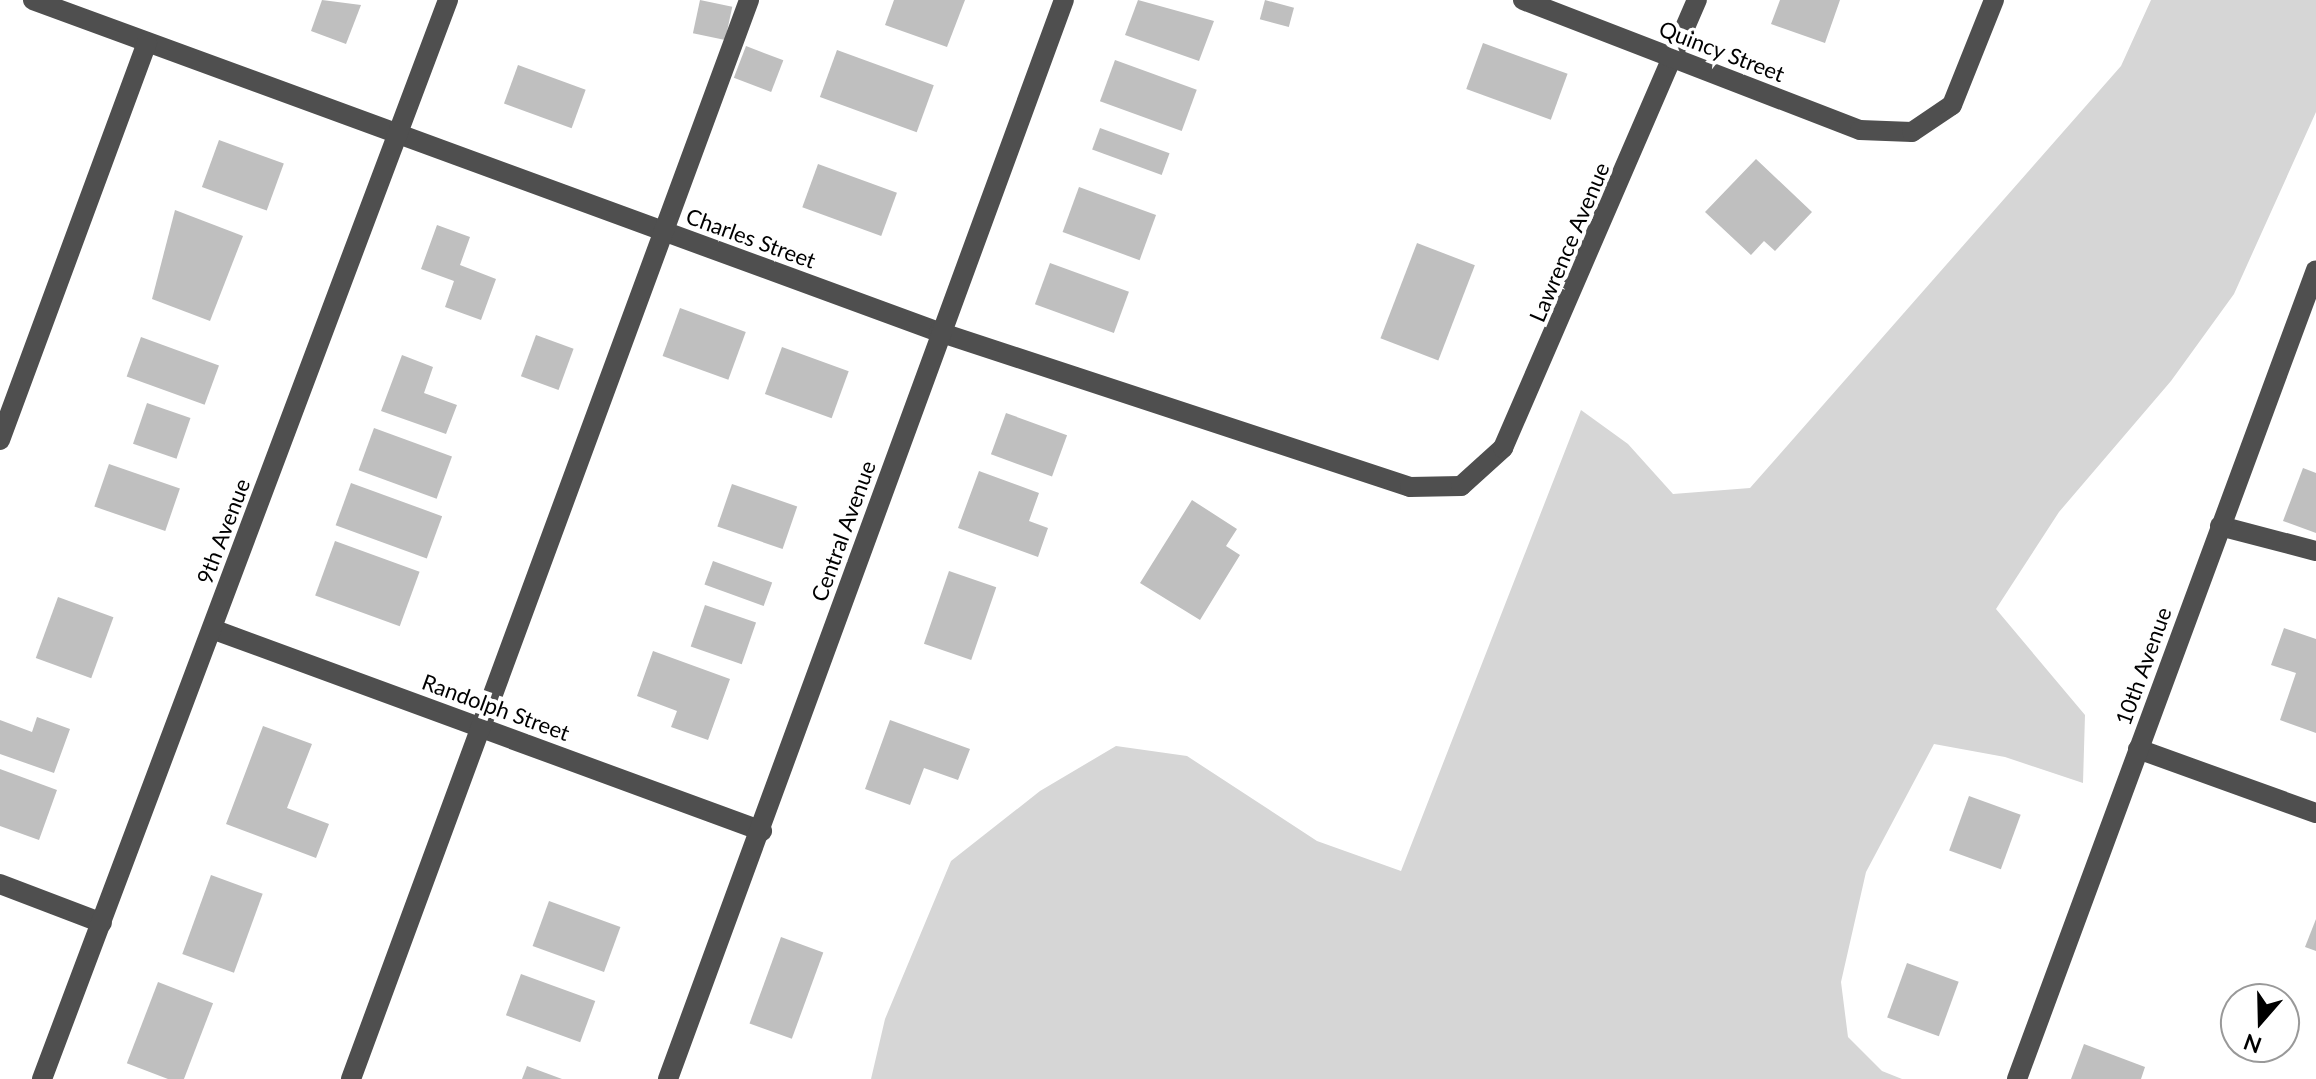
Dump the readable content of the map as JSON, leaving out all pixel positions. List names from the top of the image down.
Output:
{
  "streets": {
    "street": [
      "Quincy Street",
      "Charles Street",
      "Lawrence Avenue",
      "9th Avenue",
      "Central Avenue",
      "10th Avenue",
      "Randolph Street"
    ]
  },
  "crossings": [
    ["Quincy Street", "Lawrence Avenue"],
    ["Charles Street", "Lawrence Avenue"],
    ["Charles Street", "9th Avenue"],
    ["Charles Street", "Central Avenue"],
    ["9th Avenue", "Randolph Street"],
    ["Central Avenue", "Randolph Street"]
  ],
  "north": "bottom"
}
